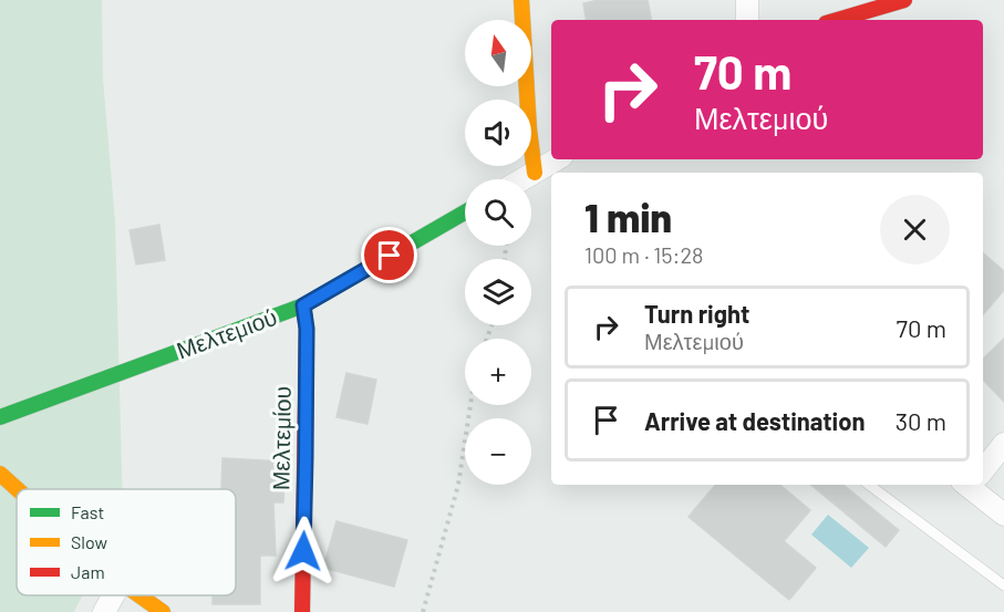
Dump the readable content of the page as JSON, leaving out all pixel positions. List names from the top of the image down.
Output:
{
  "streets": {
    "street": ["Μελτεμιού", "Μελτεμίου"]
  },
  "crossings": [
    ["Μελτεμιού", "Μελτεμίου"]
  ],
  "legend": ["Fast", "Slow", "Jam"],
  "north": "top",
  "page": {
    "map_buttons": ["+", "−"],
    "turn": ["70 m", "Μελτεμιού"],
    "heading": ["1 min", "100 m · 15:28"],
    "list": [
      {
        "name": "Turn right",
        "note": "Μελτεμιού",
        "value": "70 m"
      },
      {
        "name": "Arrive at destination",
        "value": "30 m"
      }
    ]
  }
}
